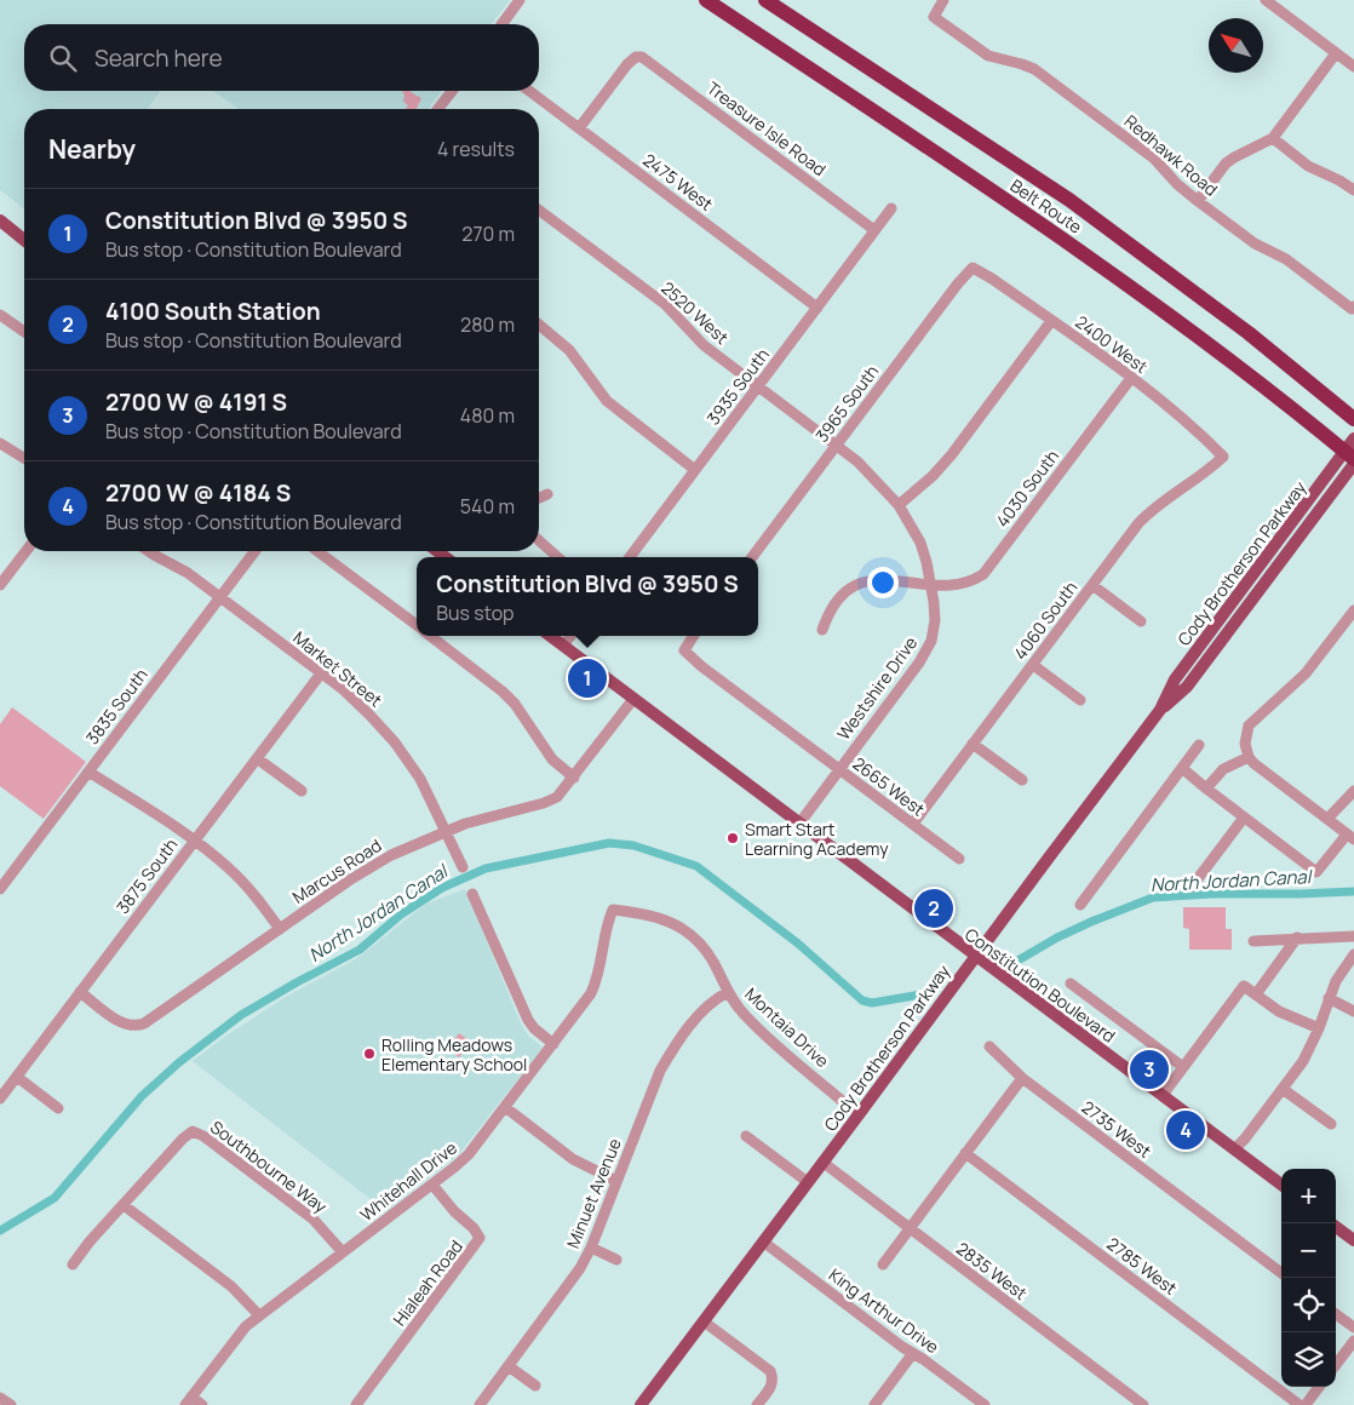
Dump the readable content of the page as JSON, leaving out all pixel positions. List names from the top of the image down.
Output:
{
  "streets": {
    "highway": ["Belt Route"],
    "main road": ["Cody Brotherson Parkway", "Constitution Boulevard"],
    "street": [
      "Treasure Isle Road",
      "Redhawk Road",
      "2475 West",
      "2520 West",
      "2400 West",
      "3935 South",
      "3965 South",
      "4030 South",
      "4060 South",
      "Market Street",
      "Westshire Drive",
      "3835 South",
      "2665 West",
      "Marcus Road",
      "3875 South",
      "Montaia Drive",
      "2735 West",
      "Southbourne Way",
      "Whitehall Drive",
      "Minuet Avenue",
      "2785 West",
      "2835 West",
      "Hialeah Road",
      "King Arthur Drive"
    ]
  },
  "crossings": [
    ["Treasure Isle Road", "2475 West"],
    ["Treasure Isle Road", "3935 South"],
    ["2475 West", "3935 South"],
    ["2520 West", "3935 South"],
    ["2520 West", "3965 South"],
    ["2520 West", "Westshire Drive"],
    ["2400 West", "3965 South"],
    ["2400 West", "4030 South"],
    ["2400 West", "4060 South"],
    ["3965 South", "Westshire Drive"],
    ["4030 South", "Westshire Drive"],
    ["Cody Brotherson Parkway", "Constitution Boulevard"],
    ["Cody Brotherson Parkway", "Montaia Drive"],
    ["Cody Brotherson Parkway", "2835 West"],
    ["Cody Brotherson Parkway", "King Arthur Drive"],
    ["4060 South", "2665 West"],
    ["Market Street", "3835 South"],
    ["Market Street", "Marcus Road"],
    ["Market Street", "3875 South"],
    ["Westshire Drive", "2665 West"],
    ["Westshire Drive", "Constitution Boulevard"],
    ["Marcus Road", "3875 South"],
    ["Marcus Road", "Constitution Boulevard"],
    ["Montaia Drive", "Whitehall Drive"],
    ["Montaia Drive", "Minuet Avenue"],
    ["Southbourne Way", "Whitehall Drive"],
    ["Whitehall Drive", "Hialeah Road"]
  ],
  "water": ["North Jordan Canal"],
  "places": ["Smart Start Learning Academy", "Rolling Meadows Elementary School"],
  "north": "top left",
  "page": {
    "search": "Search here",
    "heading": ["Nearby", "4 results"],
    "list": [
      {
        "mark": "1",
        "name": "Constitution Blvd @ 3950 S",
        "note": "Bus stop · Constitution Boulevard",
        "value": "270 m"
      },
      {
        "mark": "2",
        "name": "4100 South Station",
        "note": "Bus stop · Constitution Boulevard",
        "value": "280 m"
      },
      {
        "mark": "3",
        "name": "2700 W @ 4191 S",
        "note": "Bus stop · Constitution Boulevard",
        "value": "480 m"
      },
      {
        "mark": "4",
        "name": "2700 W @ 4184 S",
        "note": "Bus stop · Constitution Boulevard",
        "value": "540 m"
      }
    ],
    "popup": ["Constitution Blvd @ 3950 S", "Bus stop"],
    "pins": [
      "1",
      "2",
      "3",
      "4"
    ],
    "map_buttons": ["+", "−"]
  }
}
